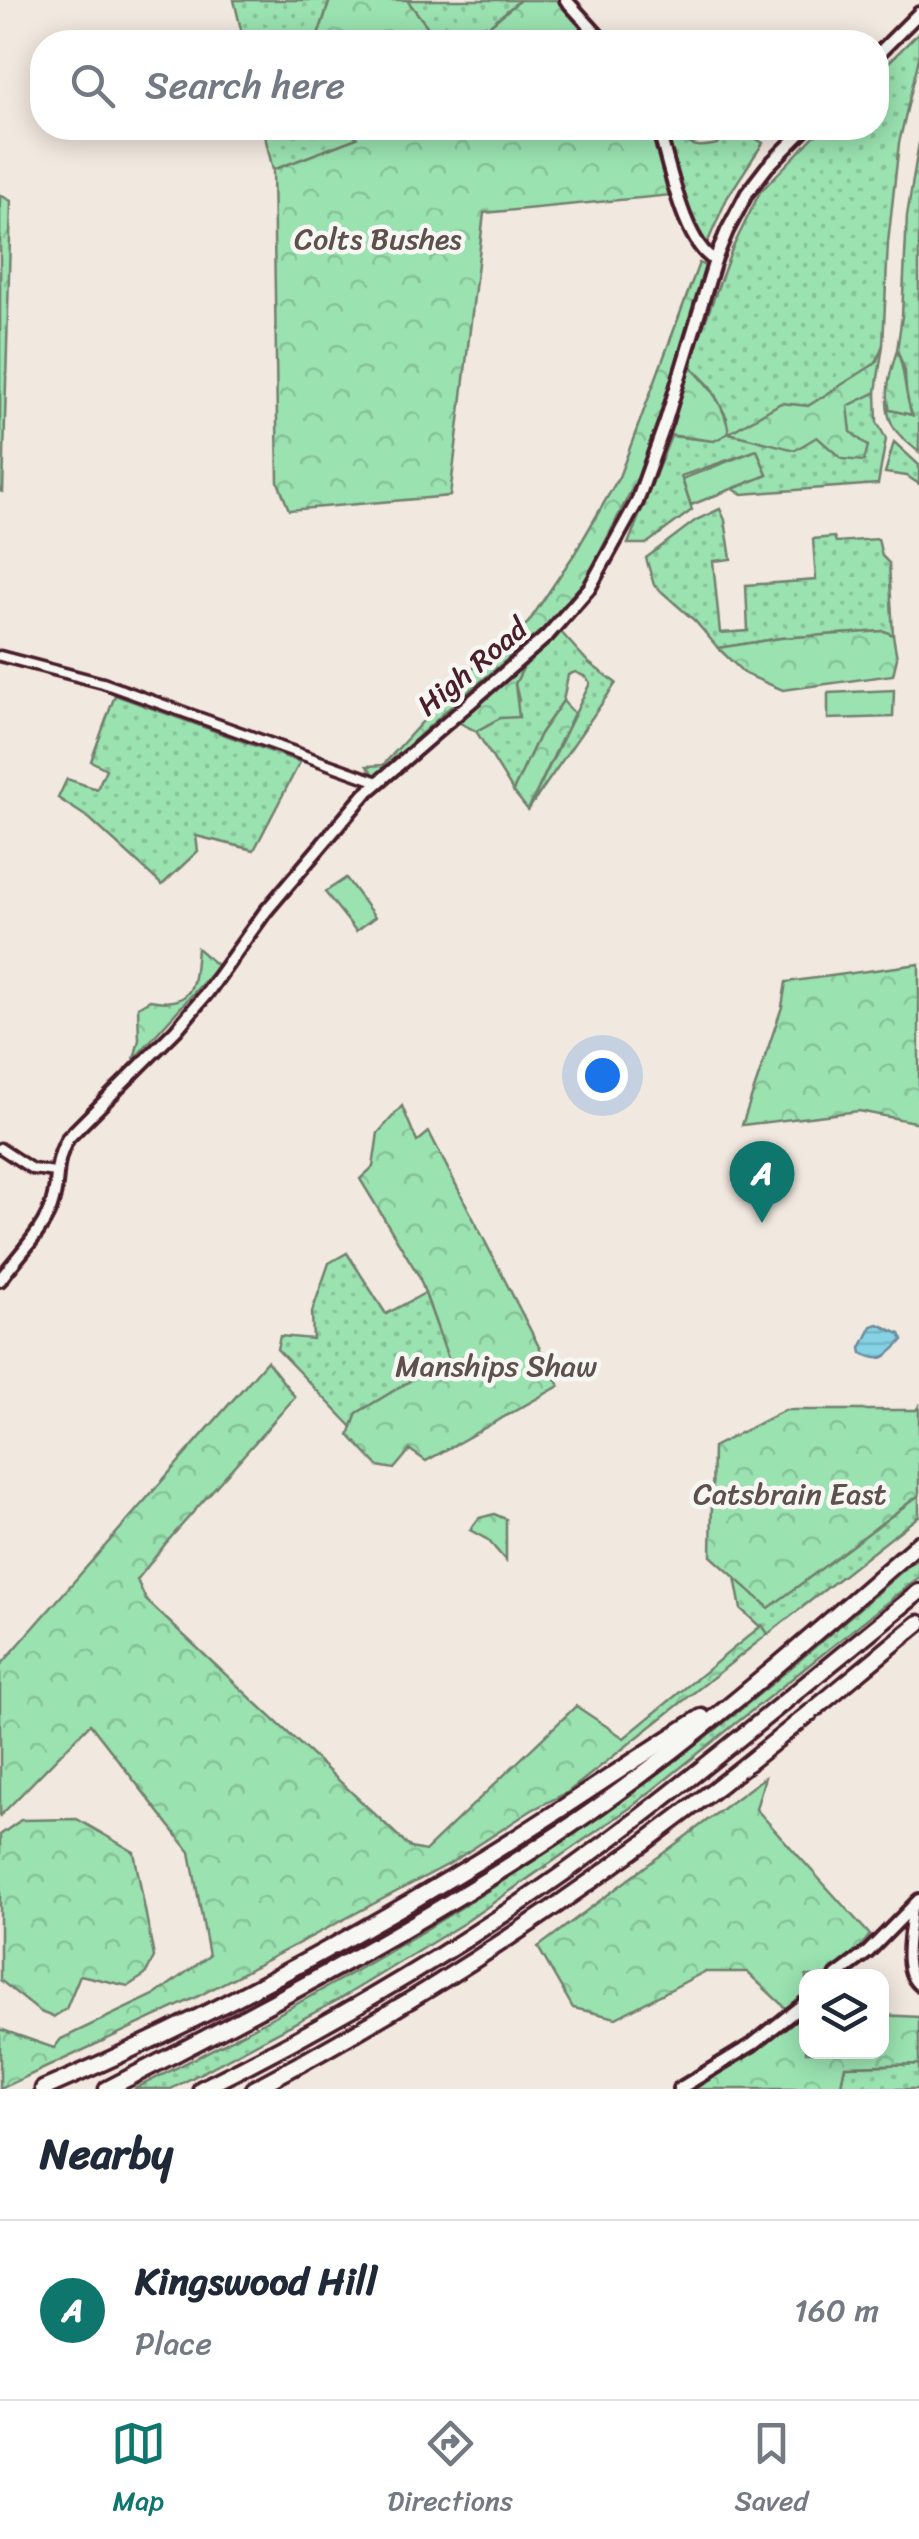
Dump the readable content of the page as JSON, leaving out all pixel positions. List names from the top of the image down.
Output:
{
  "streets": {
    "street": ["High Road"]
  },
  "parks": ["Colts Bushes", "Manships Shaw", "Catsbrain East"],
  "page": {
    "search": "Search here",
    "pins": "A",
    "heading": "Nearby",
    "list": [
      {
        "mark": "A",
        "name": "Kingswood Hill",
        "note": "Place",
        "value": "160 m"
      }
    ],
    "nav": ["Map", "Directions", "Saved"]
  }
}
